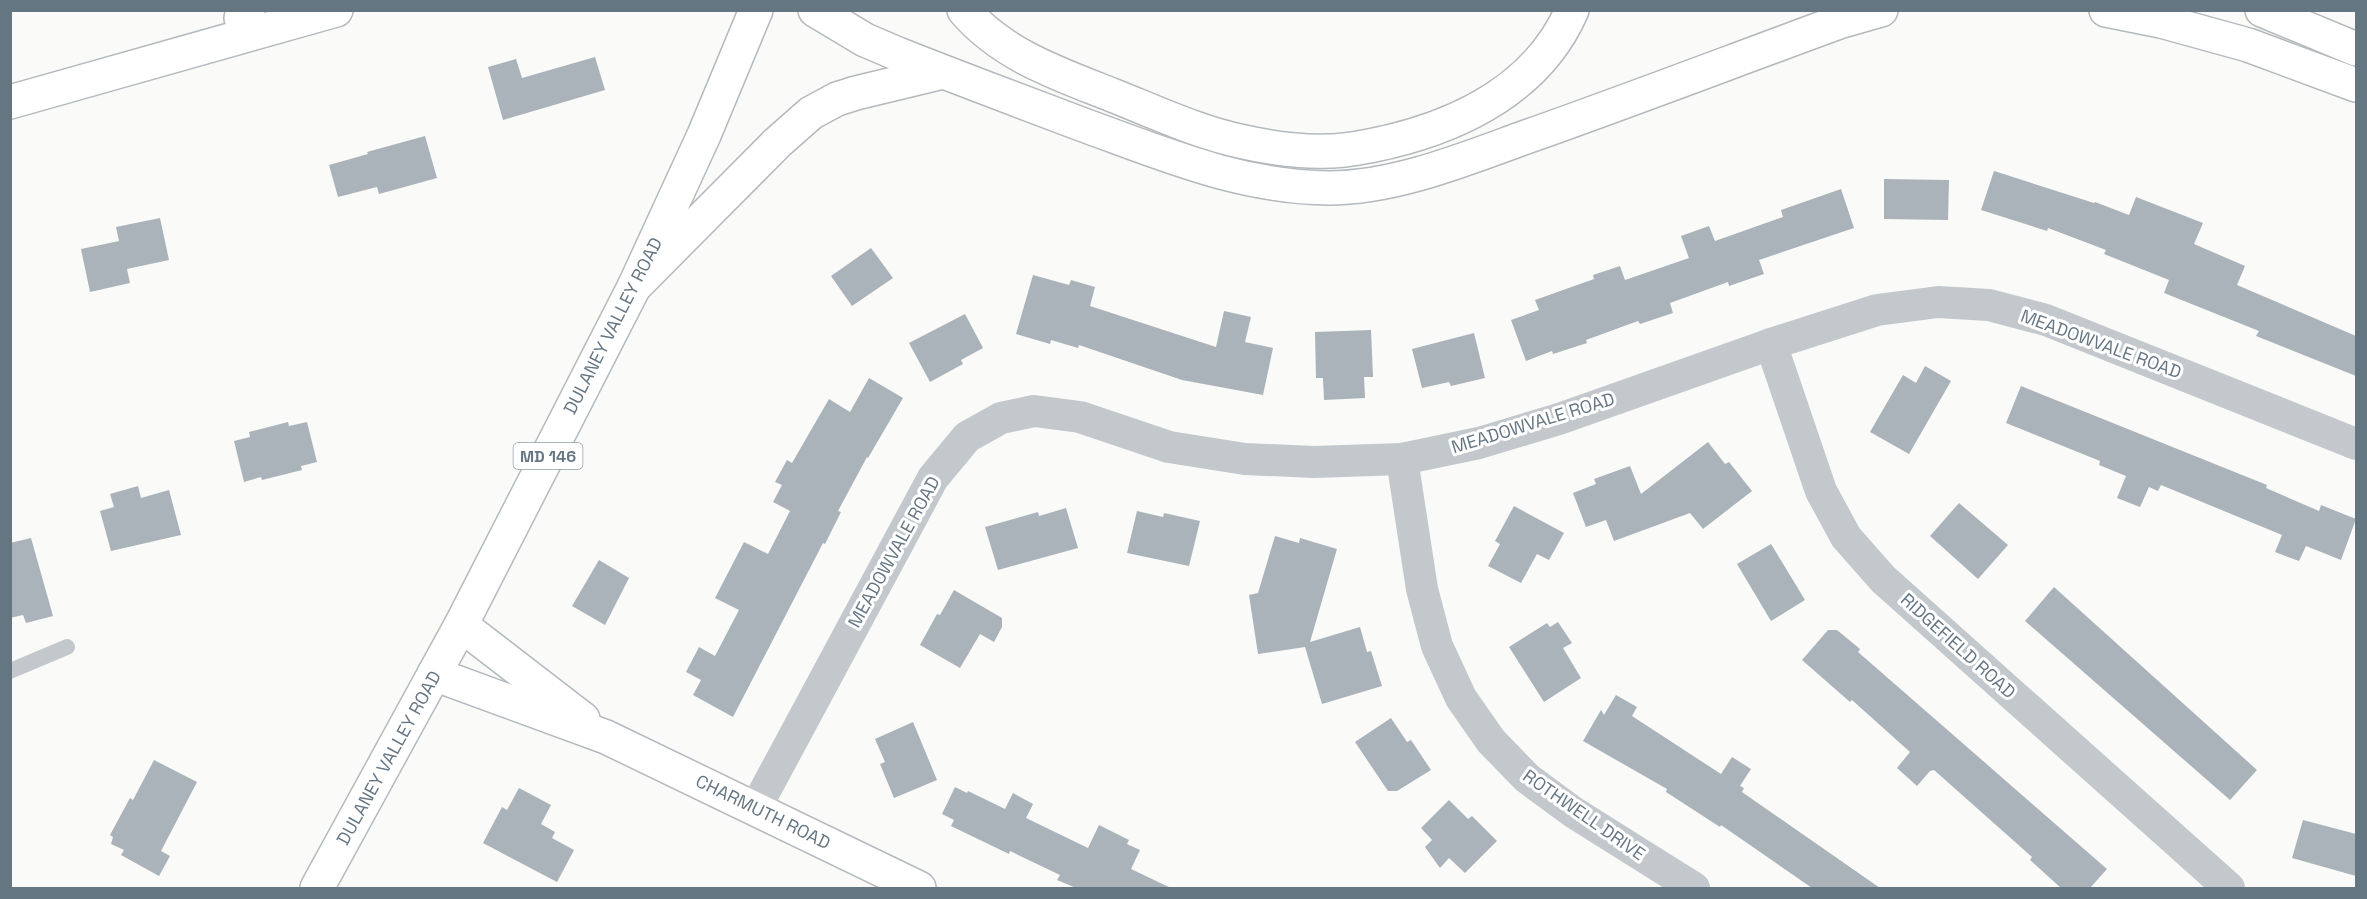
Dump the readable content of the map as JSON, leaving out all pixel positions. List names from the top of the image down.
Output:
{
  "streets": {
    "main road": ["DULANEY VALLEY ROAD", "MD 146", "CHARMUTH ROAD"],
    "street": ["MEADOWVALE ROAD", "RIDGEFIELD ROAD", "ROTHWELL DRIVE"]
  },
  "crossings": [
    ["DULANEY VALLEY ROAD", "CHARMUTH ROAD"],
    ["MEADOWVALE ROAD", "RIDGEFIELD ROAD"],
    ["MEADOWVALE ROAD", "CHARMUTH ROAD"],
    ["MEADOWVALE ROAD", "ROTHWELL DRIVE"]
  ]
}
